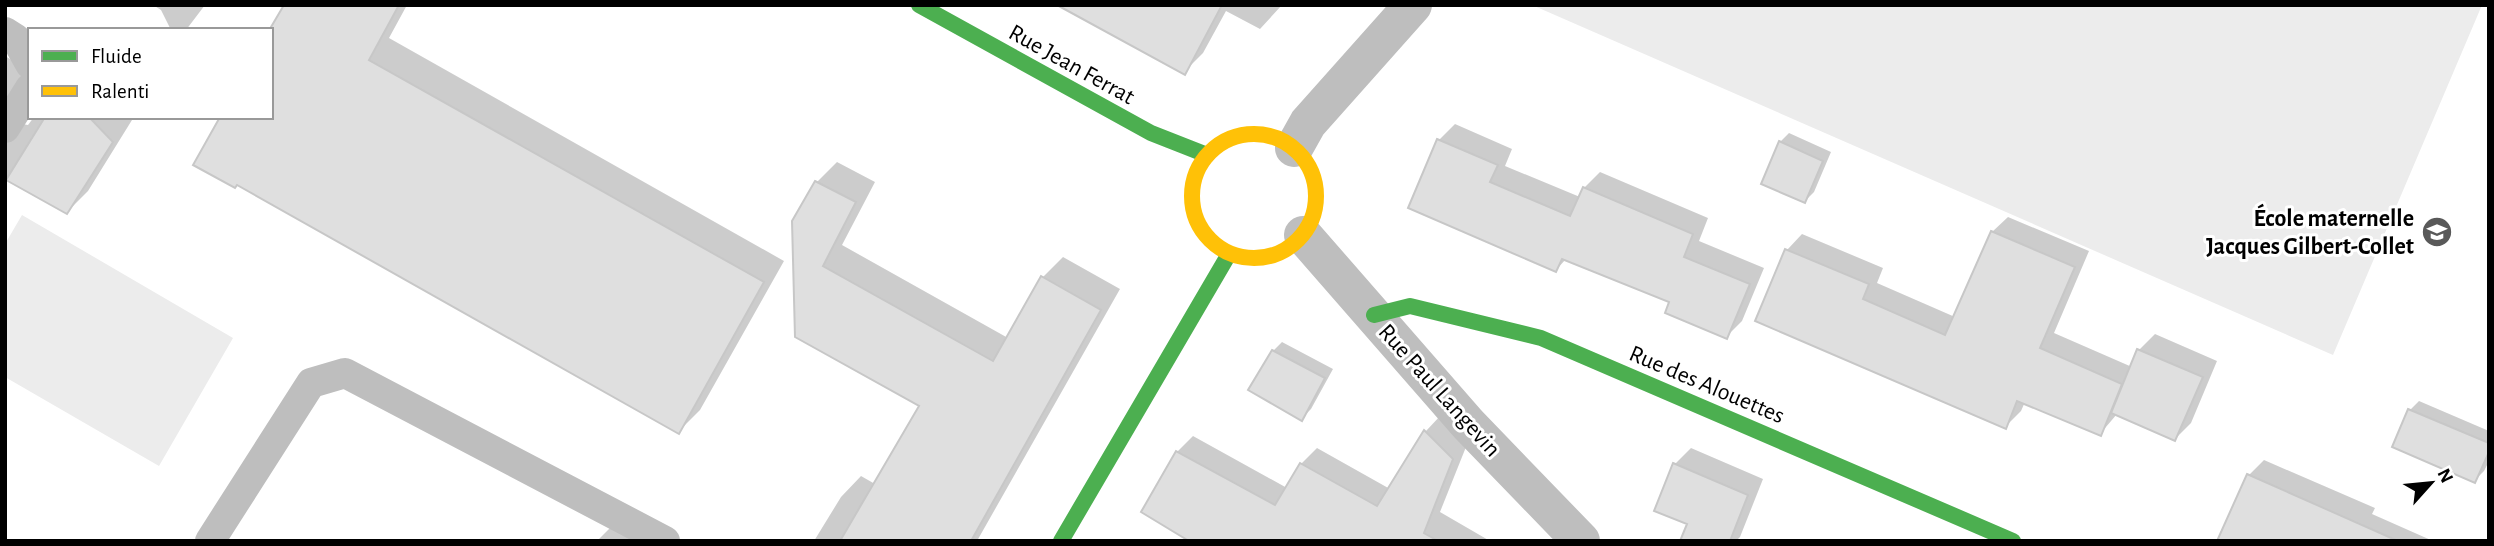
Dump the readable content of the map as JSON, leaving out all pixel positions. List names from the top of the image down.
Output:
{
  "streets": {
    "street": ["Rue Jean Ferrat", "Rue des Alouettes", "Rue Paul Langevin"]
  },
  "crossings": [
    ["Rue Jean Ferrat", "Rue Paul Langevin"],
    ["Rue des Alouettes", "Rue Paul Langevin"]
  ],
  "places": {
    "school or university": ["École maternelle Jacques Gilbert-Collet"]
  },
  "legend": ["Fluide", "Ralenti"],
  "north": "top right"
}
